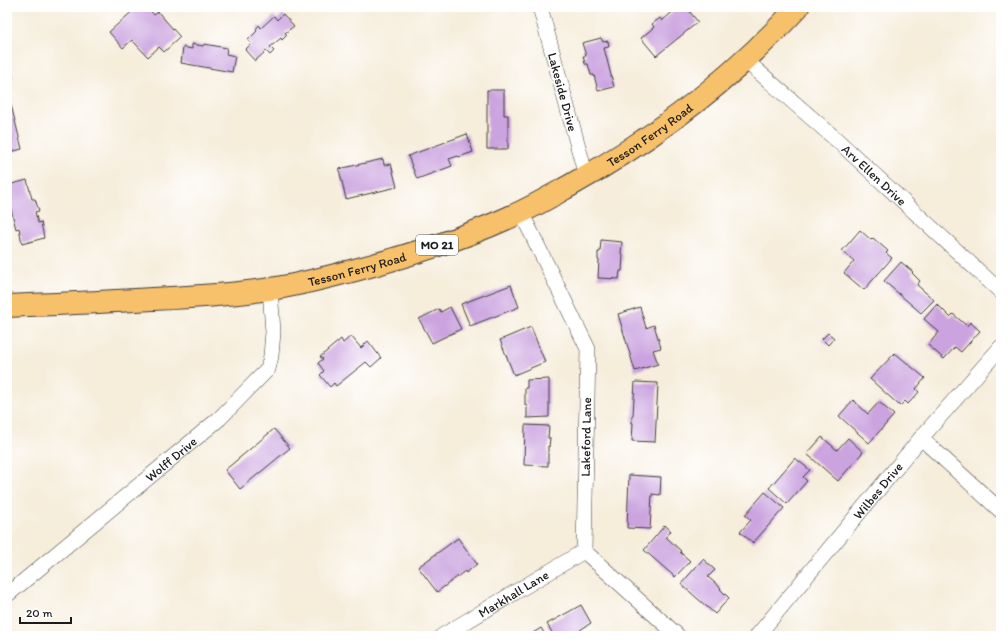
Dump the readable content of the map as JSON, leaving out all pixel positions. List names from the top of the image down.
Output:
{
  "streets": {
    "main road": ["Tesson Ferry Road", "MO 21"],
    "street": [
      "Lakeside Drive",
      "Arv Ellen Drive",
      "Lakeford Lane",
      "Wolff Drive",
      "Wilbes Drive",
      "Markhall Lane"
    ]
  },
  "crossings": [
    ["Lakeside Drive", "Tesson Ferry Road"],
    ["Tesson Ferry Road", "Arv Ellen Drive"],
    ["Tesson Ferry Road", "Lakeford Lane"],
    ["Tesson Ferry Road", "Wolff Drive"],
    ["Lakeford Lane", "Markhall Lane"]
  ],
  "scale_bar": "20 m"
}
